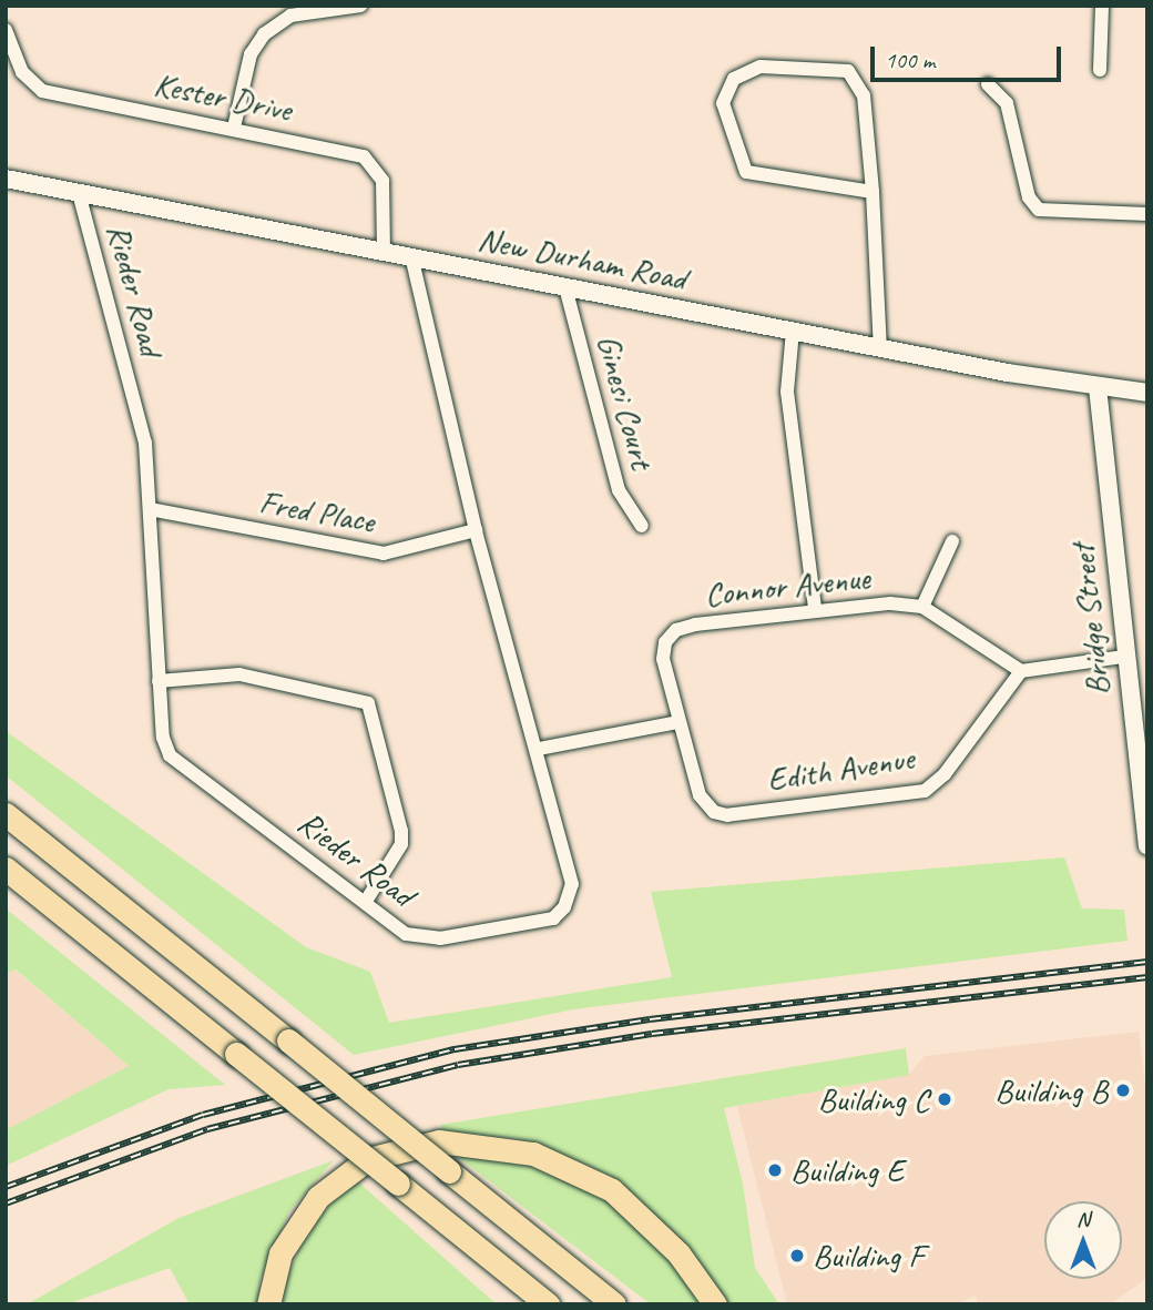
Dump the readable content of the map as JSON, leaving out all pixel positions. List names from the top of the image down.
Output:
{
  "streets": {
    "main road": ["New Durham Road", "Bridge Street"],
    "street": [
      "Kester Drive",
      "Rieder Road",
      "Ginesi Court",
      "Fred Place",
      "Connor Avenue",
      "Edith Avenue"
    ]
  },
  "crossings": [
    ["Kester Drive", "New Durham Road"],
    ["New Durham Road", "Rieder Road"],
    ["New Durham Road", "Ginesi Court"],
    ["New Durham Road", "Bridge Street"],
    ["Rieder Road", "Fred Place"],
    ["Connor Avenue", "Edith Avenue"]
  ],
  "places": [
    "Building B",
    "Building C",
    "Building E",
    "Building F"
  ],
  "scale_bar": "100 m",
  "north": "top"
}
